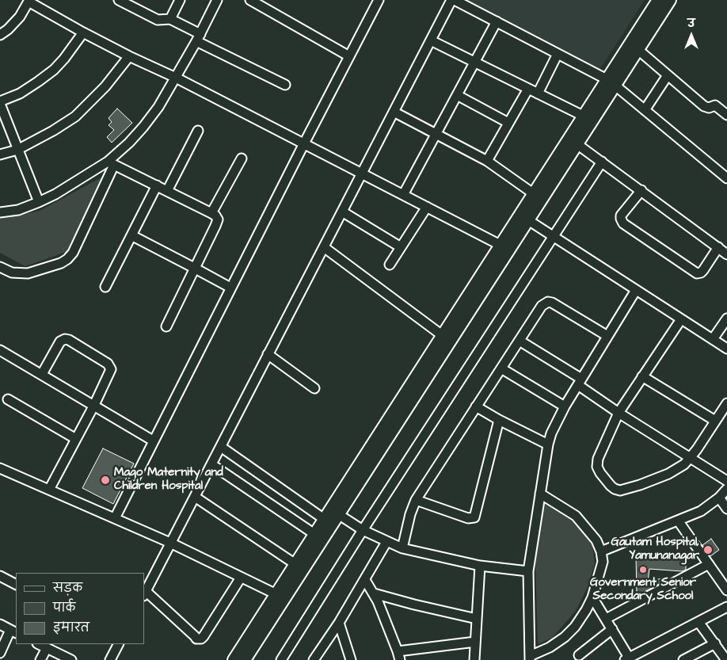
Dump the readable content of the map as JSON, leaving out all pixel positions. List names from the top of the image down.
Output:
{
  "places": ["Mago Maternity and Children Hospital", "Gautam Hospital, Yamunanagar", "Government Senior Secondary School"],
  "legend": ["सड़क", "पार्क", "इमारत"],
  "north": "top"
}
